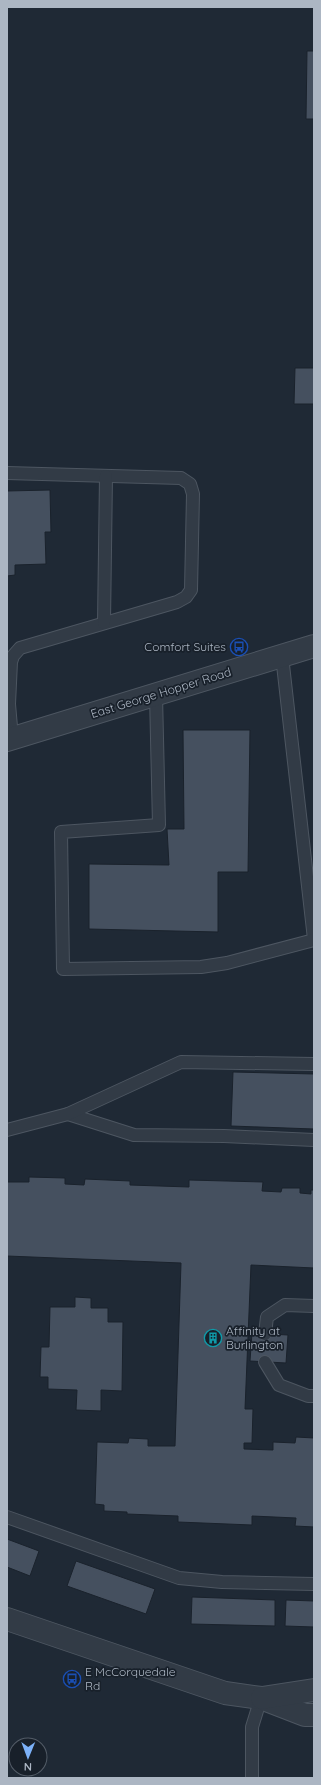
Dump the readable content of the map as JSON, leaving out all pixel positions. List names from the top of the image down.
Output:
{
  "streets": {
    "street": ["East George Hopper Road"]
  },
  "places": {
    "bus stop": ["Comfort Suites", "E McCorquedale Rd"],
    "building": ["Affinity at Burlington"]
  },
  "north": "bottom"
}
